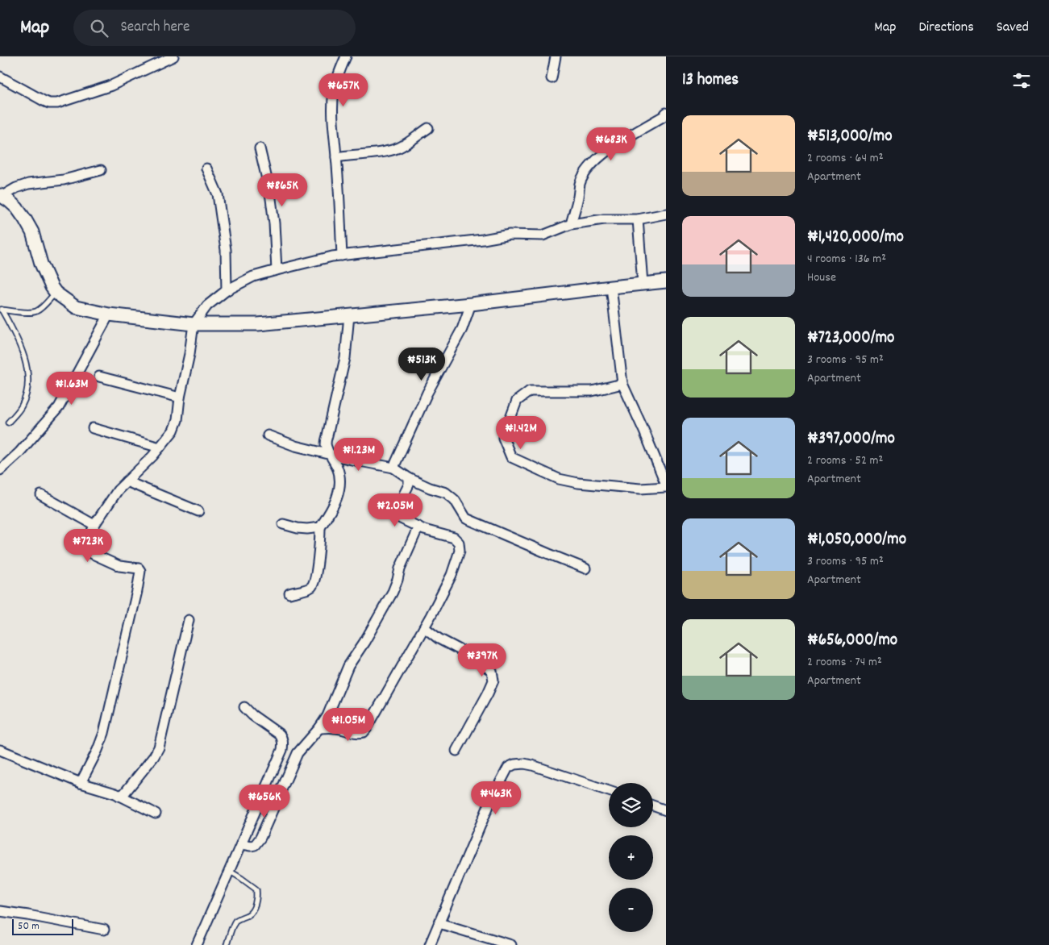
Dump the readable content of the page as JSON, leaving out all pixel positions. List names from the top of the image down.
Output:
{
  "scale_bar": "50 m",
  "page": {
    "header": "Map",
    "search": "Search here",
    "nav": ["Map", "Directions", "Saved"],
    "heading": "13 homes",
    "price": [
      "₦657K",
      "₦683K",
      "₦865K",
      "₦513K",
      "₦1.63M",
      "₦1.42M",
      "₦1.23M",
      "₦2.05M",
      "₦723K",
      "₦397K",
      "₦1.05M",
      "₦463K",
      "₦656K"
    ],
    "list": [
      {
        "name": "₦513,000/mo",
        "note": "2 rooms · 64 m² · Apartment"
      },
      {
        "name": "₦1,420,000/mo",
        "note": "4 rooms · 136 m² · House"
      },
      {
        "name": "₦723,000/mo",
        "note": "3 rooms · 95 m² · Apartment"
      },
      {
        "name": "₦397,000/mo",
        "note": "2 rooms · 52 m² · Apartment"
      },
      {
        "name": "₦1,050,000/mo",
        "note": "3 rooms · 95 m² · Apartment"
      },
      {
        "name": "₦656,000/mo",
        "note": "2 rooms · 74 m² · Apartment"
      }
    ],
    "map_buttons": ["+", "−"],
    "scale": "50 m"
  }
}
